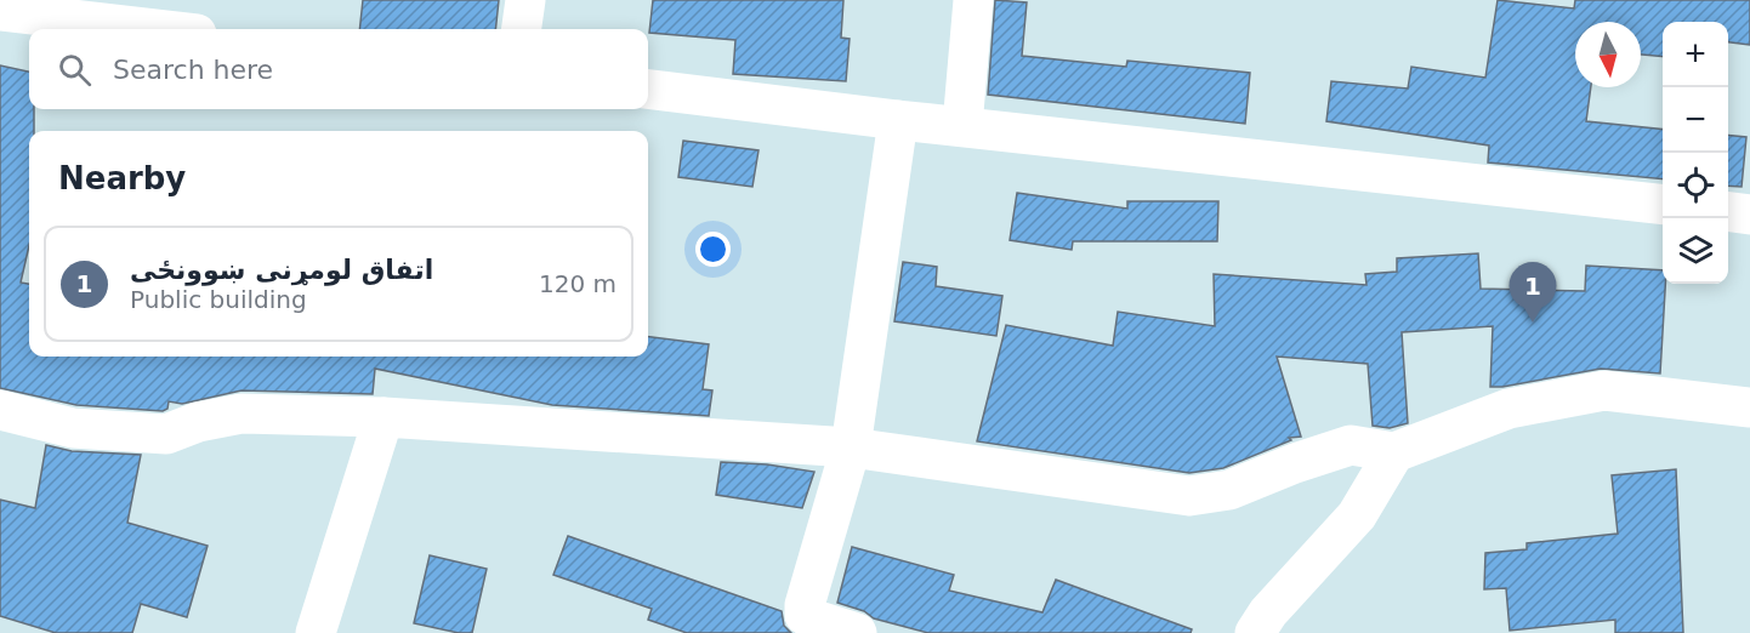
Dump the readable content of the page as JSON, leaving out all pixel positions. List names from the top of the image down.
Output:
{
  "north": "bottom",
  "page": {
    "map_buttons": ["+", "−"],
    "search": "Search here",
    "heading": "Nearby",
    "list": [
      {
        "mark": "1",
        "name": "اتفاق لومړنی ښوونځی",
        "note": "Public building",
        "value": "120 m"
      }
    ],
    "pins": "1"
  }
}
